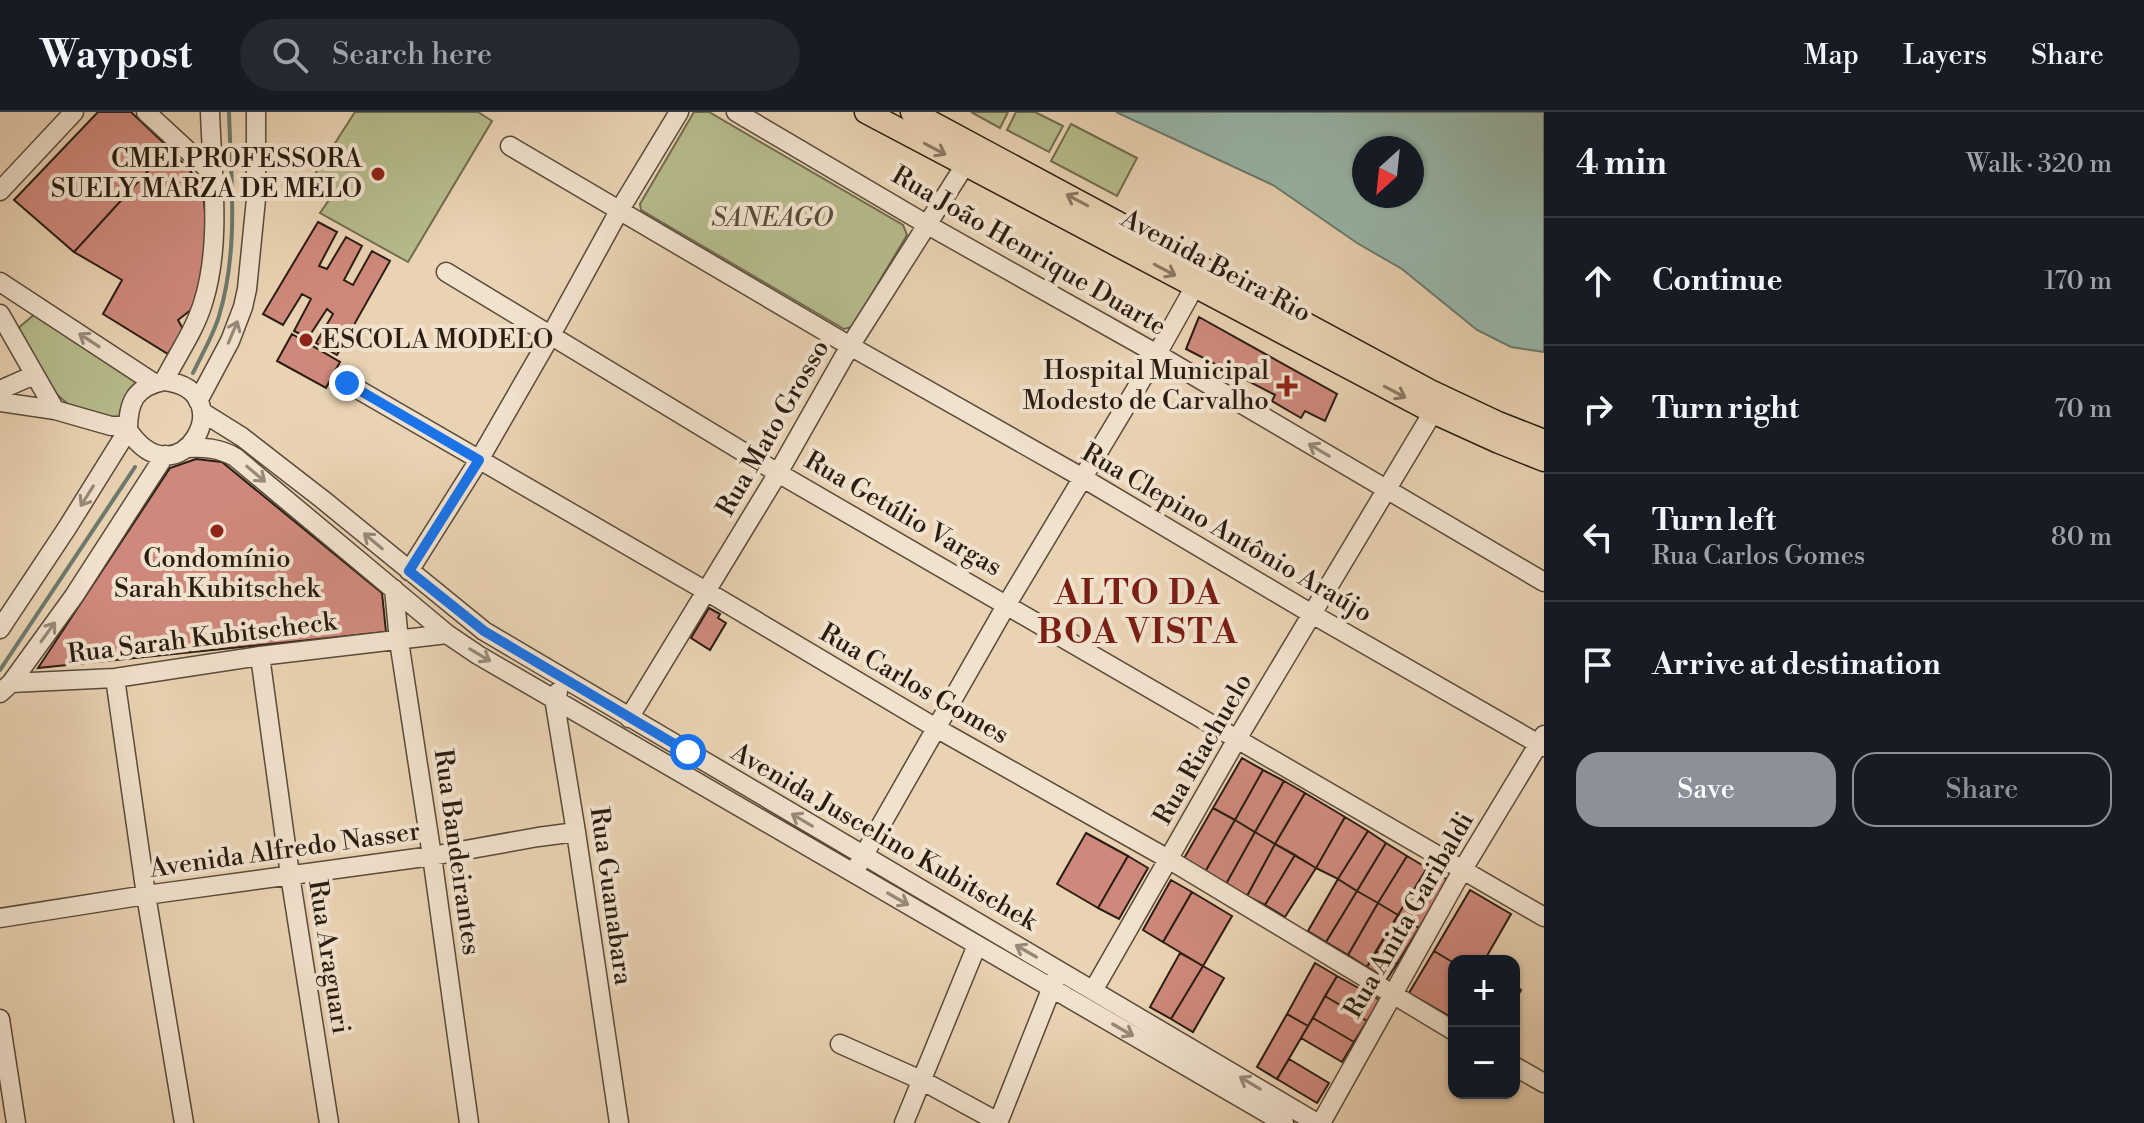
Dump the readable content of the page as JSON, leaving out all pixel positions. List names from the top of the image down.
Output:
{
  "streets": {
    "main road": ["Avenida Beira Rio"],
    "street": [
      "Rua João Henrique Duarte",
      "Rua Mato Grosso",
      "Rua Getúlio Vargas",
      "Rua Clepino Antônio Araújo",
      "Rua Sarah Kubitscheck",
      "Rua Carlos Gomes",
      "Rua Riachuelo",
      "Avenida Juscelino Kubitschek",
      "Avenida Alfredo Nasser",
      "Rua Bandeirantes",
      "Rua Guanabara",
      "Rua Anita Garibaldi",
      "Rua Araguari"
    ]
  },
  "crossings": [
    ["Rua João Henrique Duarte", "Rua Mato Grosso"],
    ["Rua João Henrique Duarte", "Rua Riachuelo"],
    ["Avenida Beira Rio", "Rua Mato Grosso"],
    ["Avenida Beira Rio", "Rua Riachuelo"],
    ["Rua Mato Grosso", "Rua Getúlio Vargas"],
    ["Rua Mato Grosso", "Rua Clepino Antônio Araújo"],
    ["Rua Mato Grosso", "Rua Carlos Gomes"],
    ["Rua Mato Grosso", "Avenida Juscelino Kubitschek"],
    ["Rua Getúlio Vargas", "Rua Riachuelo"],
    ["Rua Getúlio Vargas", "Rua Anita Garibaldi"],
    ["Rua Clepino Antônio Araújo", "Rua Riachuelo"],
    ["Rua Clepino Antônio Araújo", "Rua Anita Garibaldi"],
    ["Rua Sarah Kubitscheck", "Avenida Juscelino Kubitschek"],
    ["Rua Sarah Kubitscheck", "Rua Bandeirantes"],
    ["Rua Sarah Kubitscheck", "Rua Araguari"],
    ["Rua Carlos Gomes", "Rua Riachuelo"],
    ["Rua Carlos Gomes", "Rua Anita Garibaldi"],
    ["Rua Riachuelo", "Avenida Juscelino Kubitschek"],
    ["Avenida Juscelino Kubitschek", "Rua Bandeirantes"],
    ["Avenida Juscelino Kubitschek", "Rua Guanabara"],
    ["Avenida Juscelino Kubitschek", "Rua Anita Garibaldi"],
    ["Avenida Alfredo Nasser", "Rua Bandeirantes"],
    ["Avenida Alfredo Nasser", "Rua Guanabara"],
    ["Avenida Alfredo Nasser", "Rua Araguari"]
  ],
  "districts": ["ALTO DA BOA VISTA"],
  "parks": ["SANEAGO"],
  "places": {
    "other": ["CMEI PROFESSORA SUELY MARZA DE MELO", "ESCOLA MODELO", "Condomínio Sarah Kubitschek"],
    "health": ["Hospital Municipal Modesto de Carvalho"]
  },
  "north": "bottom left",
  "page": {
    "header": "Waypost",
    "search": "Search here",
    "nav": ["Map", "Layers", "Share"],
    "heading": ["4 min", "Walk · 320 m"],
    "list": [
      ["Continue", "170 m"],
      ["Turn right", "70 m"],
      ["Turn left", "Rua Carlos Gomes", "80 m"],
      "Arrive at destination"
    ],
    "buttons": ["Save", "Share"],
    "map_buttons": ["+", "−"]
  }
}
